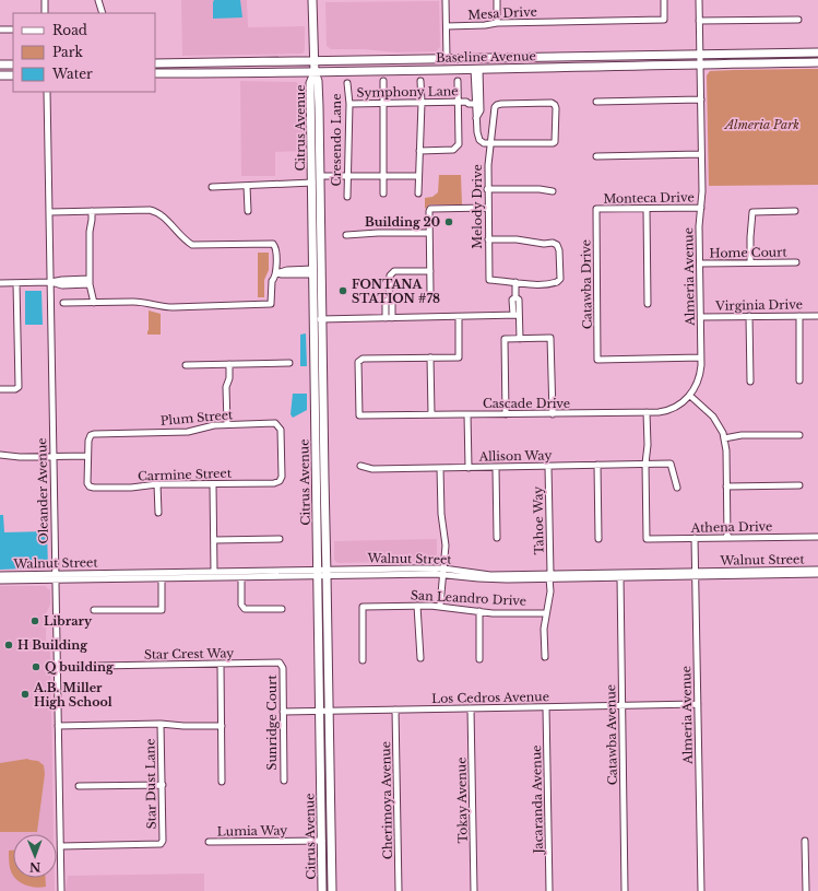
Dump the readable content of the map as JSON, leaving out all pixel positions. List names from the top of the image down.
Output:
{
  "streets": {
    "main road": ["Baseline Avenue", "Citrus Avenue"],
    "street": [
      "Mesa Drive",
      "Symphony Lane",
      "Cresendo Lane",
      "Monteca Drive",
      "Melody Drive",
      "Home Court",
      "Almeria Avenue",
      "Catawba Drive",
      "Virginia Drive",
      "Cascade Drive",
      "Plum Street",
      "Allison Way",
      "Carmine Street",
      "Oleander Avenue",
      "Tahoe Way",
      "Athena Drive",
      "Walnut Street",
      "San Leandro Drive",
      "Star Crest Way",
      "Los Cedros Avenue",
      "Sunridge Court",
      "Catawba Avenue",
      "Star Dust Lane",
      "Jacaranda Avenue",
      "Cherimoya Avenue",
      "Tokay Avenue",
      "Lumia Way"
    ]
  },
  "crossings": [
    ["Baseline Avenue", "Citrus Avenue"],
    ["Baseline Avenue", "Almeria Avenue"],
    ["Symphony Lane", "Cresendo Lane"],
    ["Citrus Avenue", "Walnut Street"],
    ["Citrus Avenue", "Los Cedros Avenue"],
    ["Citrus Avenue", "Lumia Way"],
    ["Monteca Drive", "Almeria Avenue"],
    ["Monteca Drive", "Catawba Drive"],
    ["Home Court", "Almeria Avenue"],
    ["Almeria Avenue", "Catawba Drive"],
    ["Almeria Avenue", "Virginia Drive"],
    ["Almeria Avenue", "Cascade Drive"],
    ["Almeria Avenue", "Athena Drive"],
    ["Almeria Avenue", "Walnut Street"],
    ["Almeria Avenue", "Los Cedros Avenue"],
    ["Plum Street", "Carmine Street"],
    ["Allison Way", "Tahoe Way"],
    ["Allison Way", "Athena Drive"],
    ["Oleander Avenue", "Walnut Street"],
    ["Oleander Avenue", "Star Dust Lane"],
    ["Tahoe Way", "Walnut Street"],
    ["Tahoe Way", "San Leandro Drive"],
    ["Walnut Street", "Catawba Avenue"],
    ["Star Crest Way", "Sunridge Court"],
    ["Los Cedros Avenue", "Sunridge Court"],
    ["Los Cedros Avenue", "Catawba Avenue"],
    ["Los Cedros Avenue", "Jacaranda Avenue"],
    ["Los Cedros Avenue", "Cherimoya Avenue"],
    ["Los Cedros Avenue", "Tokay Avenue"]
  ],
  "parks": ["Almeria Park"],
  "places": [
    "Building 20",
    "FONTANA STATION #78",
    "Library",
    "H Building",
    "Q building",
    "A.B. Miller High School"
  ],
  "legend": ["Road", "Park", "Water"],
  "north": "bottom"
}
